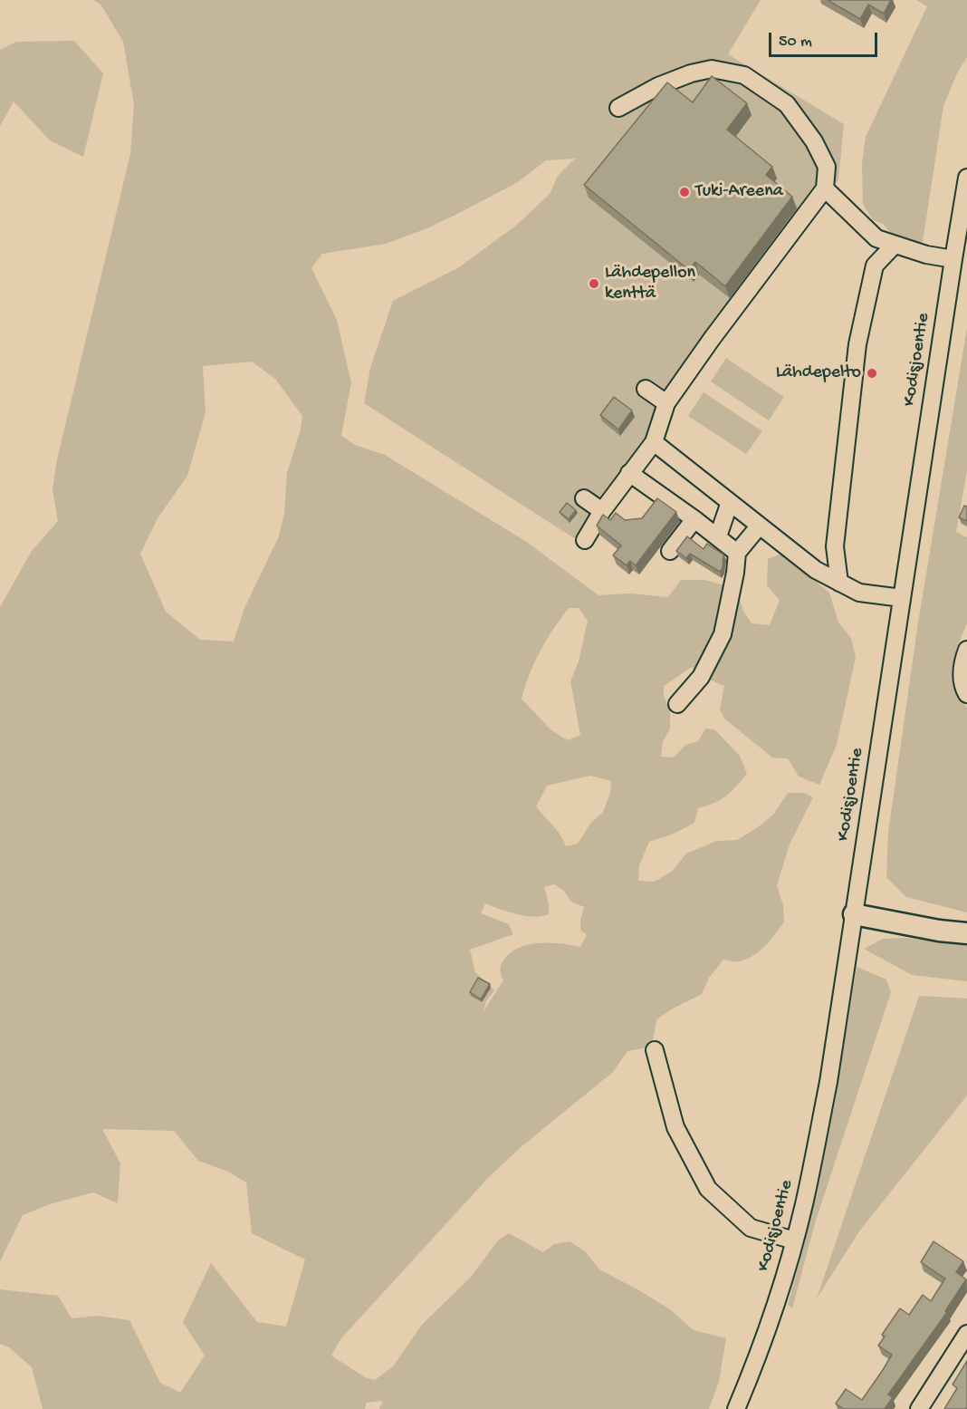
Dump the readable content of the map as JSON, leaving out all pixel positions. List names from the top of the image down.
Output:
{
  "streets": {
    "street": ["Kodisjoentie"]
  },
  "places": ["Tuki-Areena", "Lähdepellon kenttä", "Lähdepelto"],
  "scale_bar": "50 m"
}
